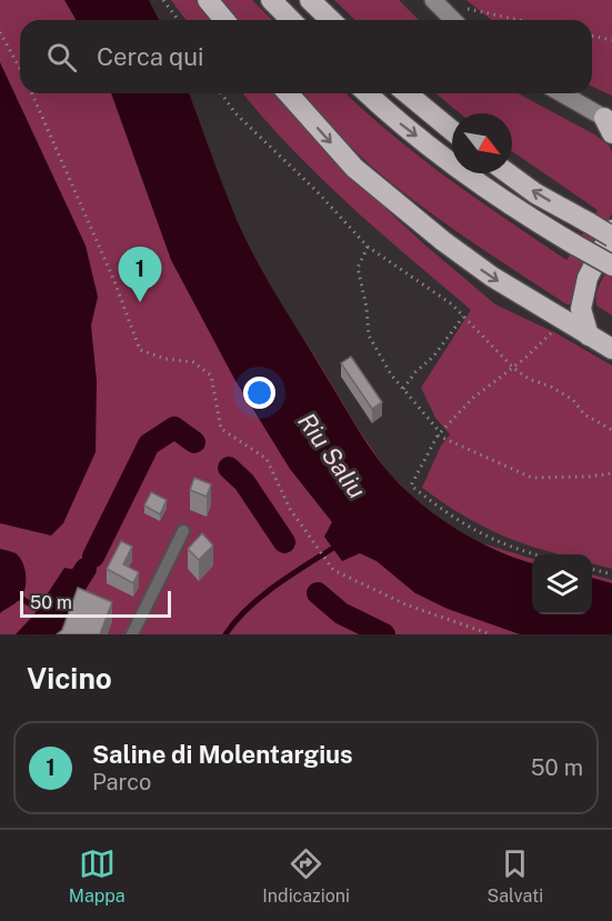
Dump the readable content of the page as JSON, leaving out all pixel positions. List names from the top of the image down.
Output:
{
  "water": ["Riu Saliu"],
  "scale_bar": "50 m",
  "north": "bottom right",
  "page": {
    "search": "Cerca qui",
    "pins": "1",
    "scale": "50 m",
    "heading": "Vicino",
    "list": [
      {
        "mark": "1",
        "name": "Saline di Molentargius",
        "note": "Parco",
        "value": "50 m"
      }
    ],
    "nav": ["Mappa", "Indicazioni", "Salvati"]
  }
}
